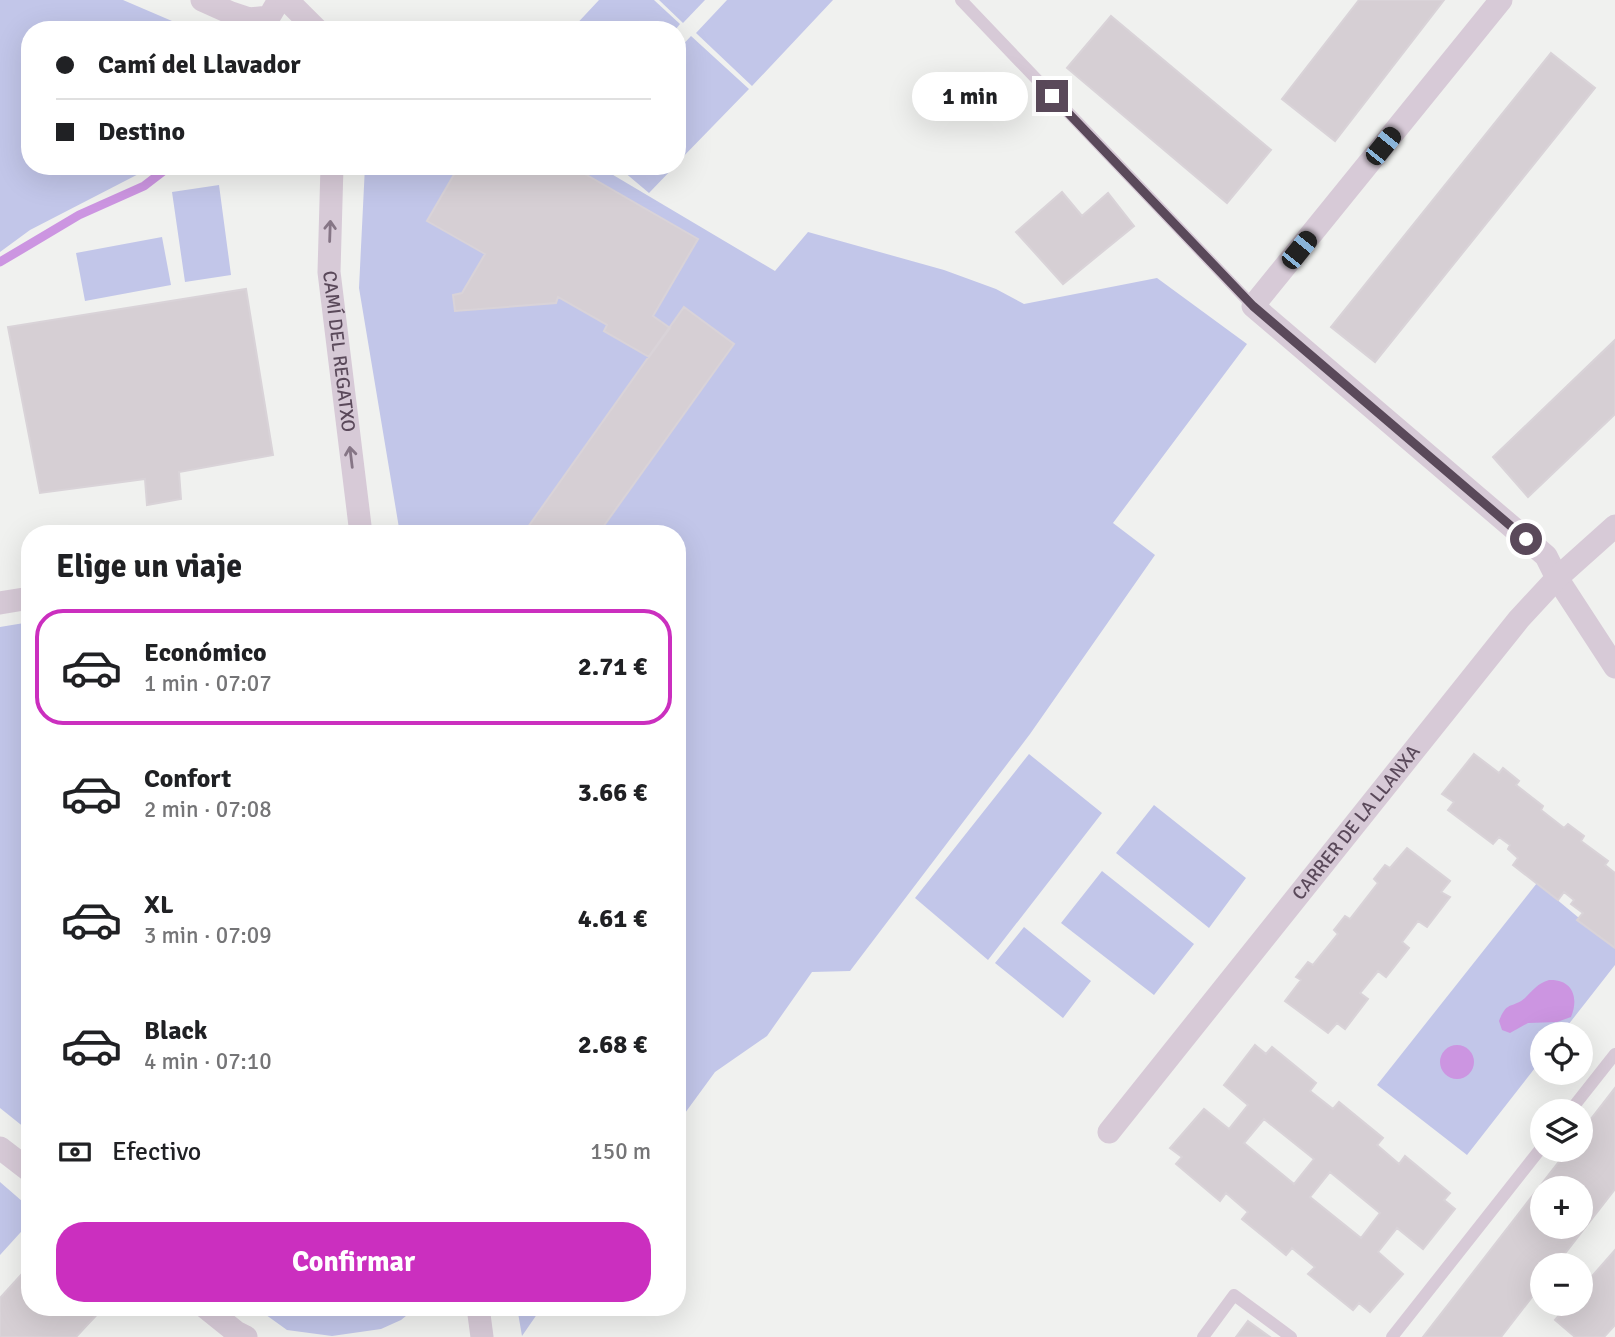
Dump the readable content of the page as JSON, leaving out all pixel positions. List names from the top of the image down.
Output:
{
  "streets": {
    "street": ["CAMÍ DEL REGATXO", "CARRER DE LA LLANXA"]
  },
  "one_way": ["CAMÍ DEL REGATXO"],
  "page": {
    "banner": ["Camí del Llavador", "Destino"],
    "bubble": "1 min",
    "heading": "Elige un viaje",
    "list": [
      {
        "name": "Económico",
        "note": "1 min · 07:07",
        "value": "2.71 €"
      },
      {
        "name": "Confort",
        "note": "2 min · 07:08",
        "value": "3.66 €"
      },
      {
        "name": "XL",
        "note": "3 min · 07:09",
        "value": "4.61 €"
      },
      {
        "name": "Black",
        "note": "4 min · 07:10",
        "value": "2.68 €"
      }
    ],
    "map_buttons": ["+", "−"],
    "pay": ["Efectivo", "150 m"],
    "buttons": "Confirmar"
  }
}
